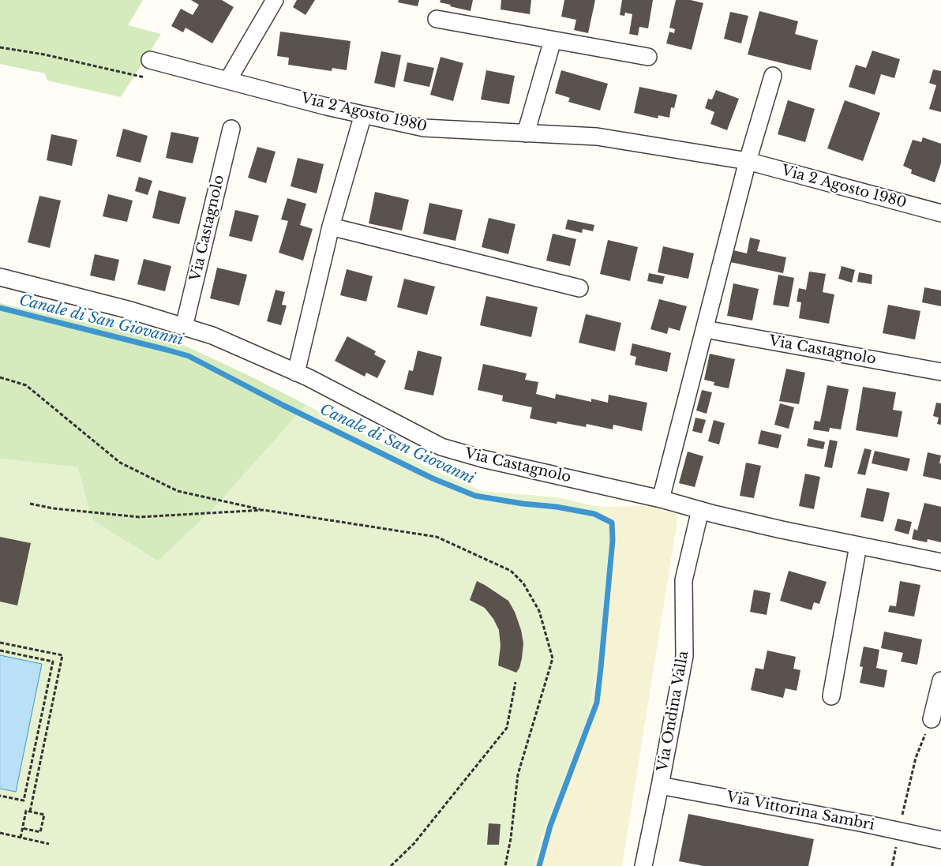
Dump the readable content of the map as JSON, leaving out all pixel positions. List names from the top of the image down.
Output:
{
  "streets": {
    "street": [
      "Via 2 Agosto 1980",
      "Via Castagnolo",
      "Via Ondina Valla",
      "Via Vittorina Sambri"
    ]
  },
  "crossings": [
    ["Via Castagnolo", "Via Ondina Valla"],
    ["Via Ondina Valla", "Via Vittorina Sambri"]
  ],
  "water": ["Canale di San Giovanni"]
}
